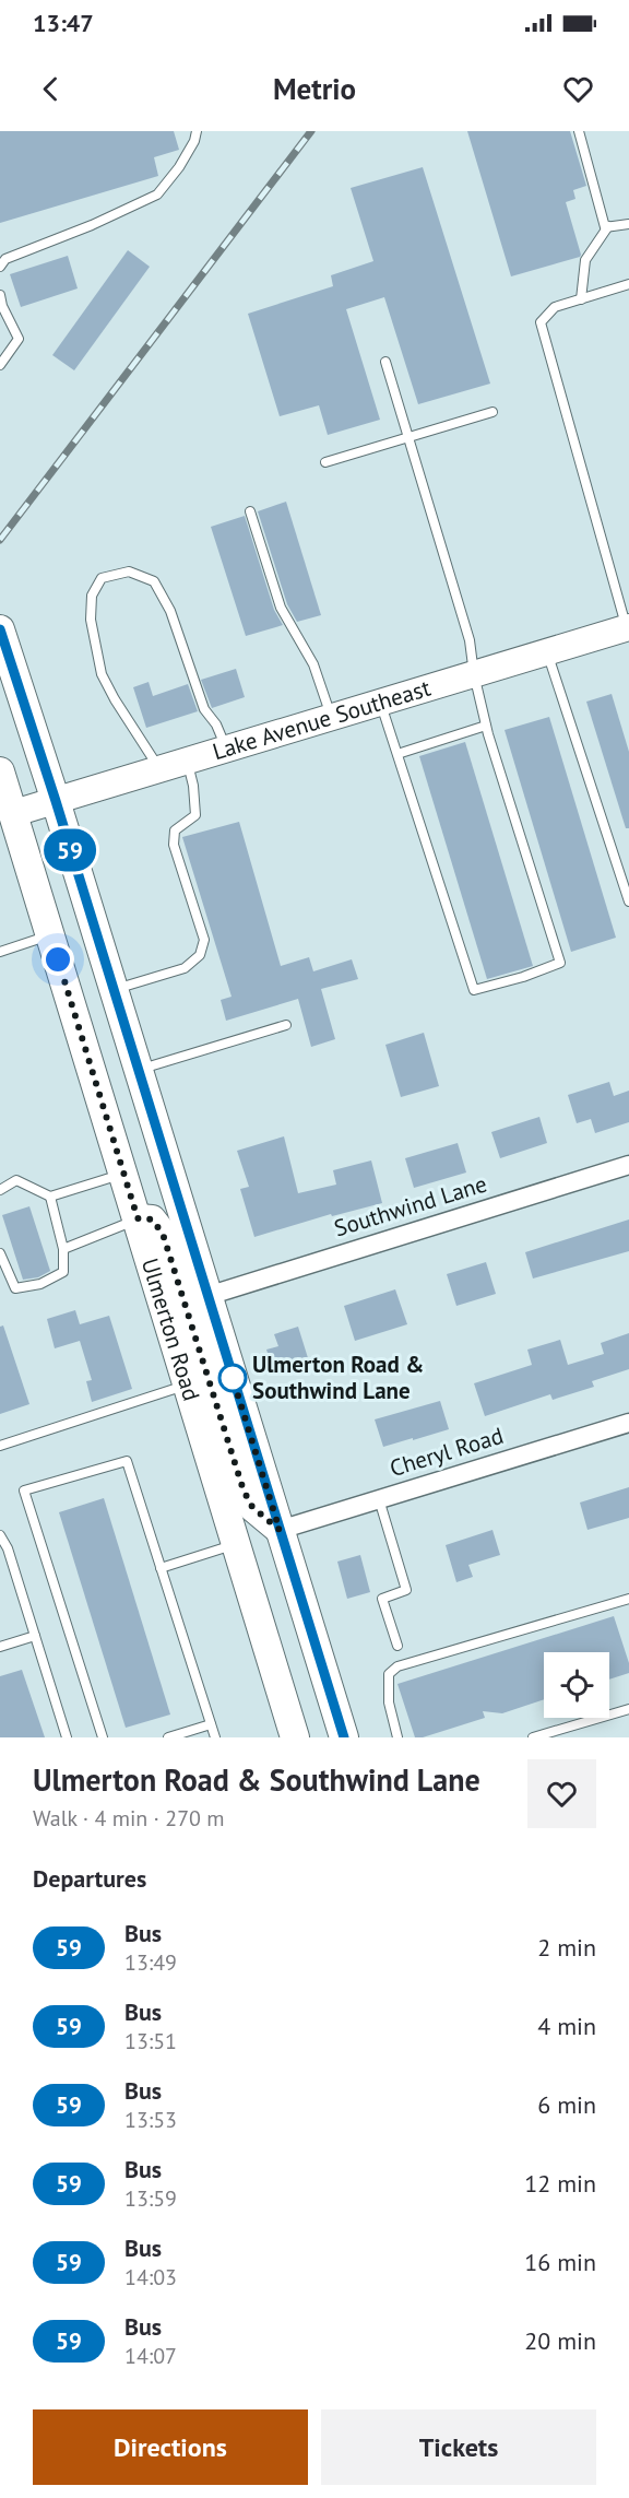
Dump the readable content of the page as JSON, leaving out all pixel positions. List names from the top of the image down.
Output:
{
  "streets": {
    "main road": ["Ulmerton Road"],
    "street": ["Lake Avenue Southeast", "Southwind Lane", "Cheryl Road"]
  },
  "crossings": [
    ["Lake Avenue Southeast", "Ulmerton Road"],
    ["Southwind Lane", "Ulmerton Road"],
    ["Ulmerton Road", "Cheryl Road"]
  ],
  "places": ["Ulmerton Road & Southwind Lane"],
  "lines": ["bus line 59"],
  "page": {
    "status": "13:47",
    "header": "Metrio",
    "on_map": "59",
    "heading": [
      ["Ulmerton Road & Southwind Lane", "Walk · 4 min · 270 m"],
      "Departures"
    ],
    "list": [
      {
        "mark": "59",
        "name": "Bus",
        "note": "13:49",
        "value": "2 min"
      },
      {
        "mark": "59",
        "name": "Bus",
        "note": "13:51",
        "value": "4 min"
      },
      {
        "mark": "59",
        "name": "Bus",
        "note": "13:53",
        "value": "6 min"
      },
      {
        "mark": "59",
        "name": "Bus",
        "note": "13:59",
        "value": "12 min"
      },
      {
        "mark": "59",
        "name": "Bus",
        "note": "14:03",
        "value": "16 min"
      },
      {
        "mark": "59",
        "name": "Bus",
        "note": "14:07",
        "value": "20 min"
      }
    ],
    "buttons": ["Directions", "Tickets"]
  }
}
